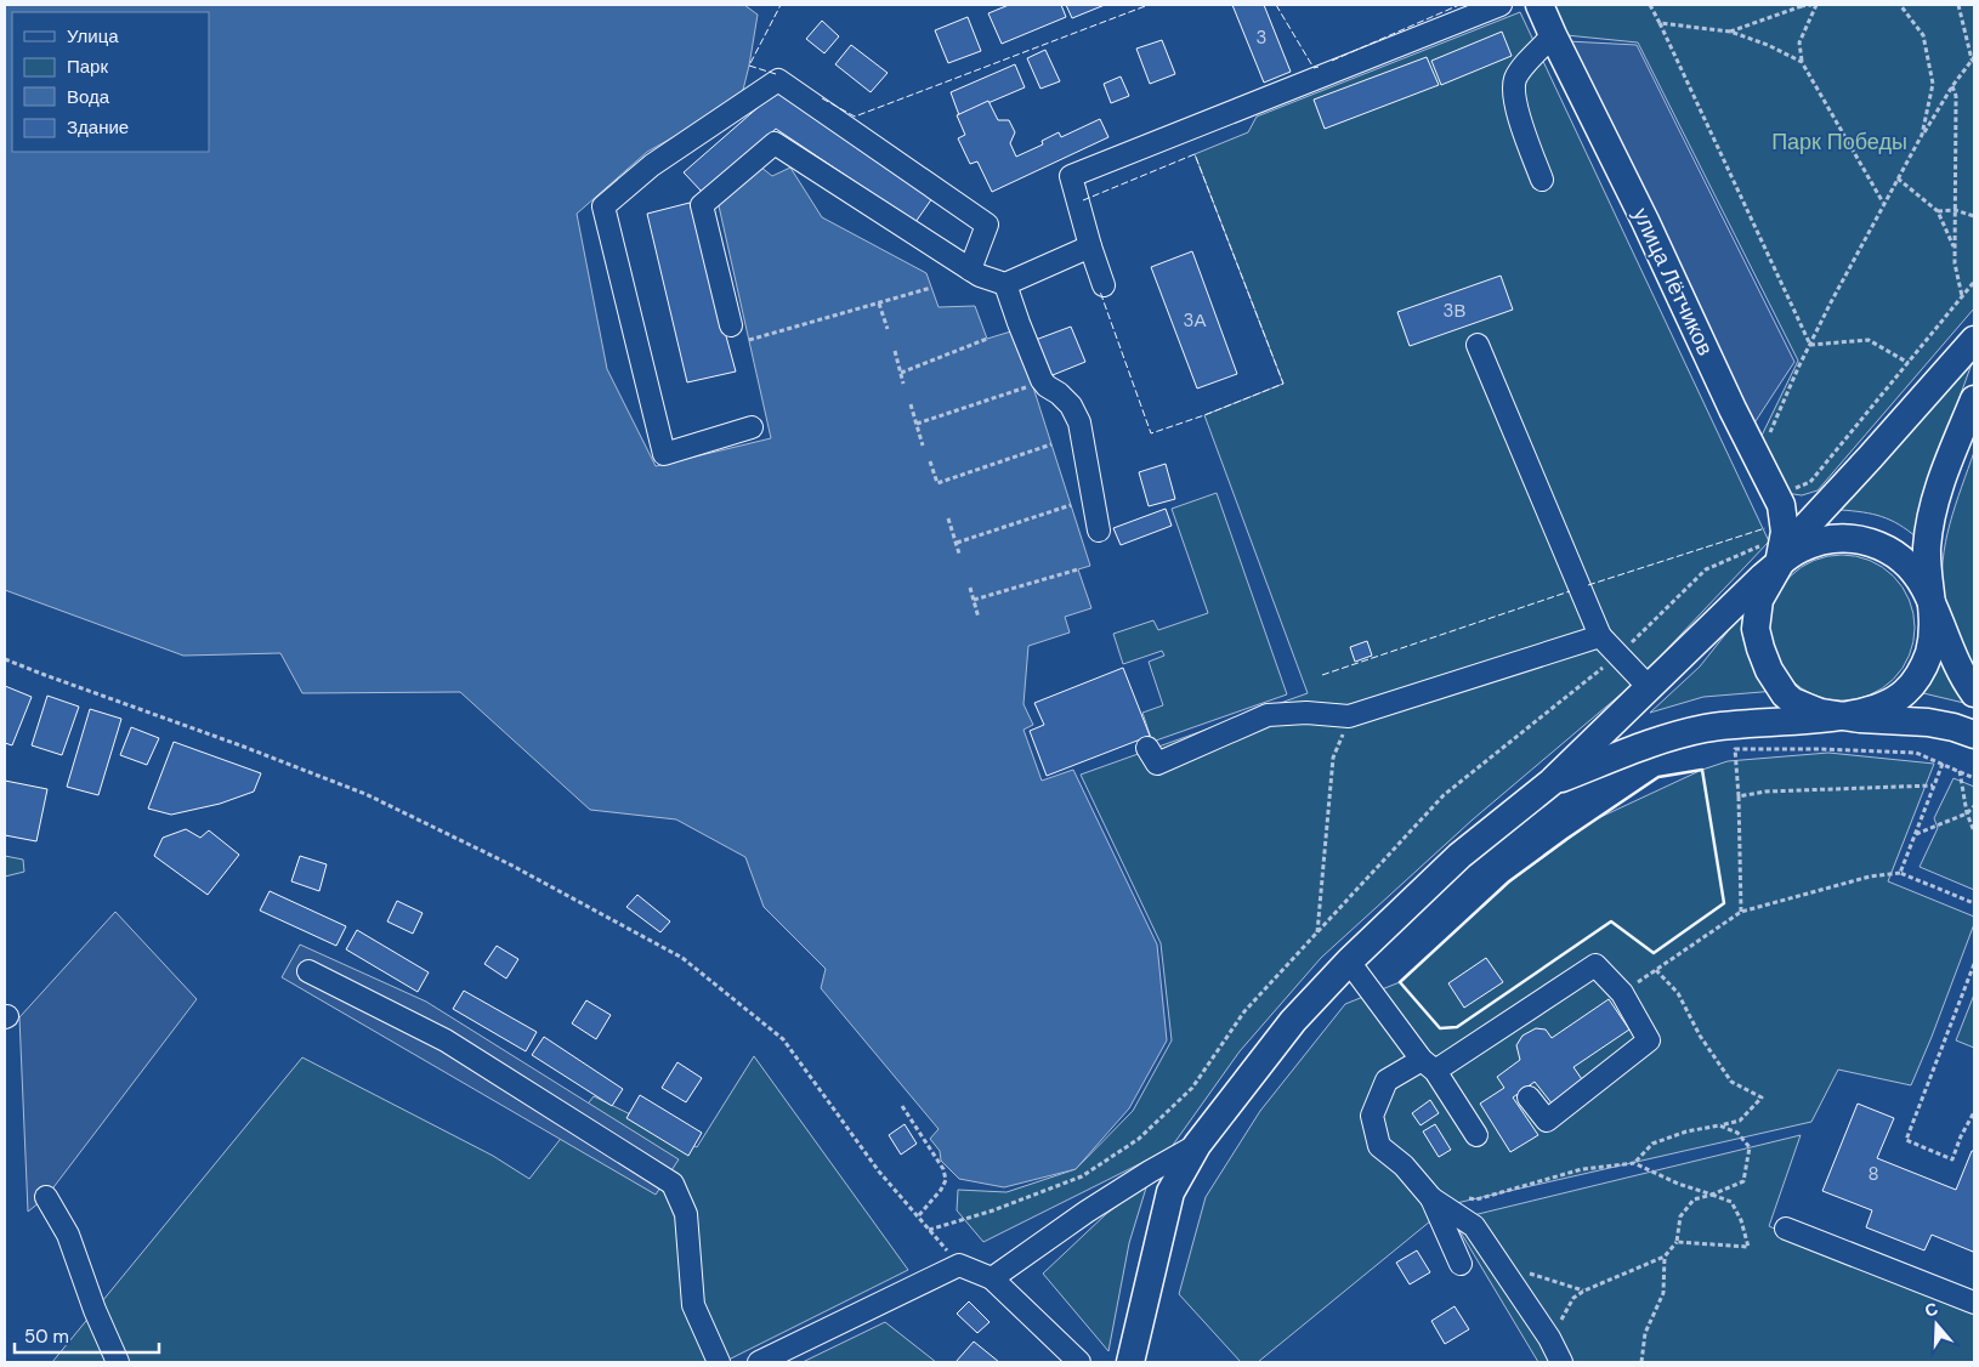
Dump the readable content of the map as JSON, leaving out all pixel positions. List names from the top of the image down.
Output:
{
  "streets": {
    "main road": ["улица Лётчиков"]
  },
  "parks": ["Парк Победы"],
  "house_numbers": [
    "3",
    "3В",
    "3А",
    "8"
  ],
  "legend": [
    "Улица",
    "Парк",
    "Вода",
    "Здание"
  ],
  "scale_bar": "50 m",
  "north": "top"
}
